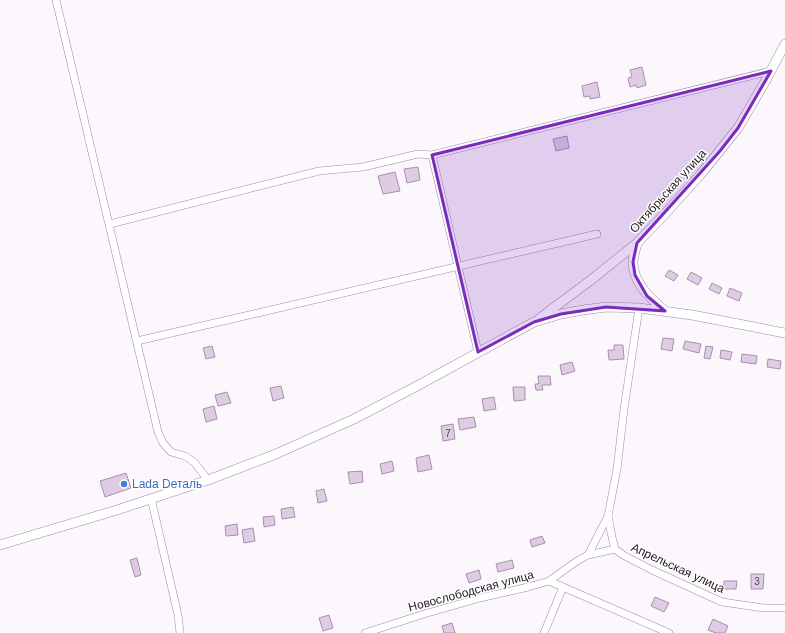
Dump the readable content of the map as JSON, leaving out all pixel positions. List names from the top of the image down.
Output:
{
  "streets": {
    "street": ["Октябрьская улица", "Апрельская улица", "Новослободская улица"]
  },
  "places": ["Lada Dеталь"],
  "house_numbers": ["7", "3"]
}
